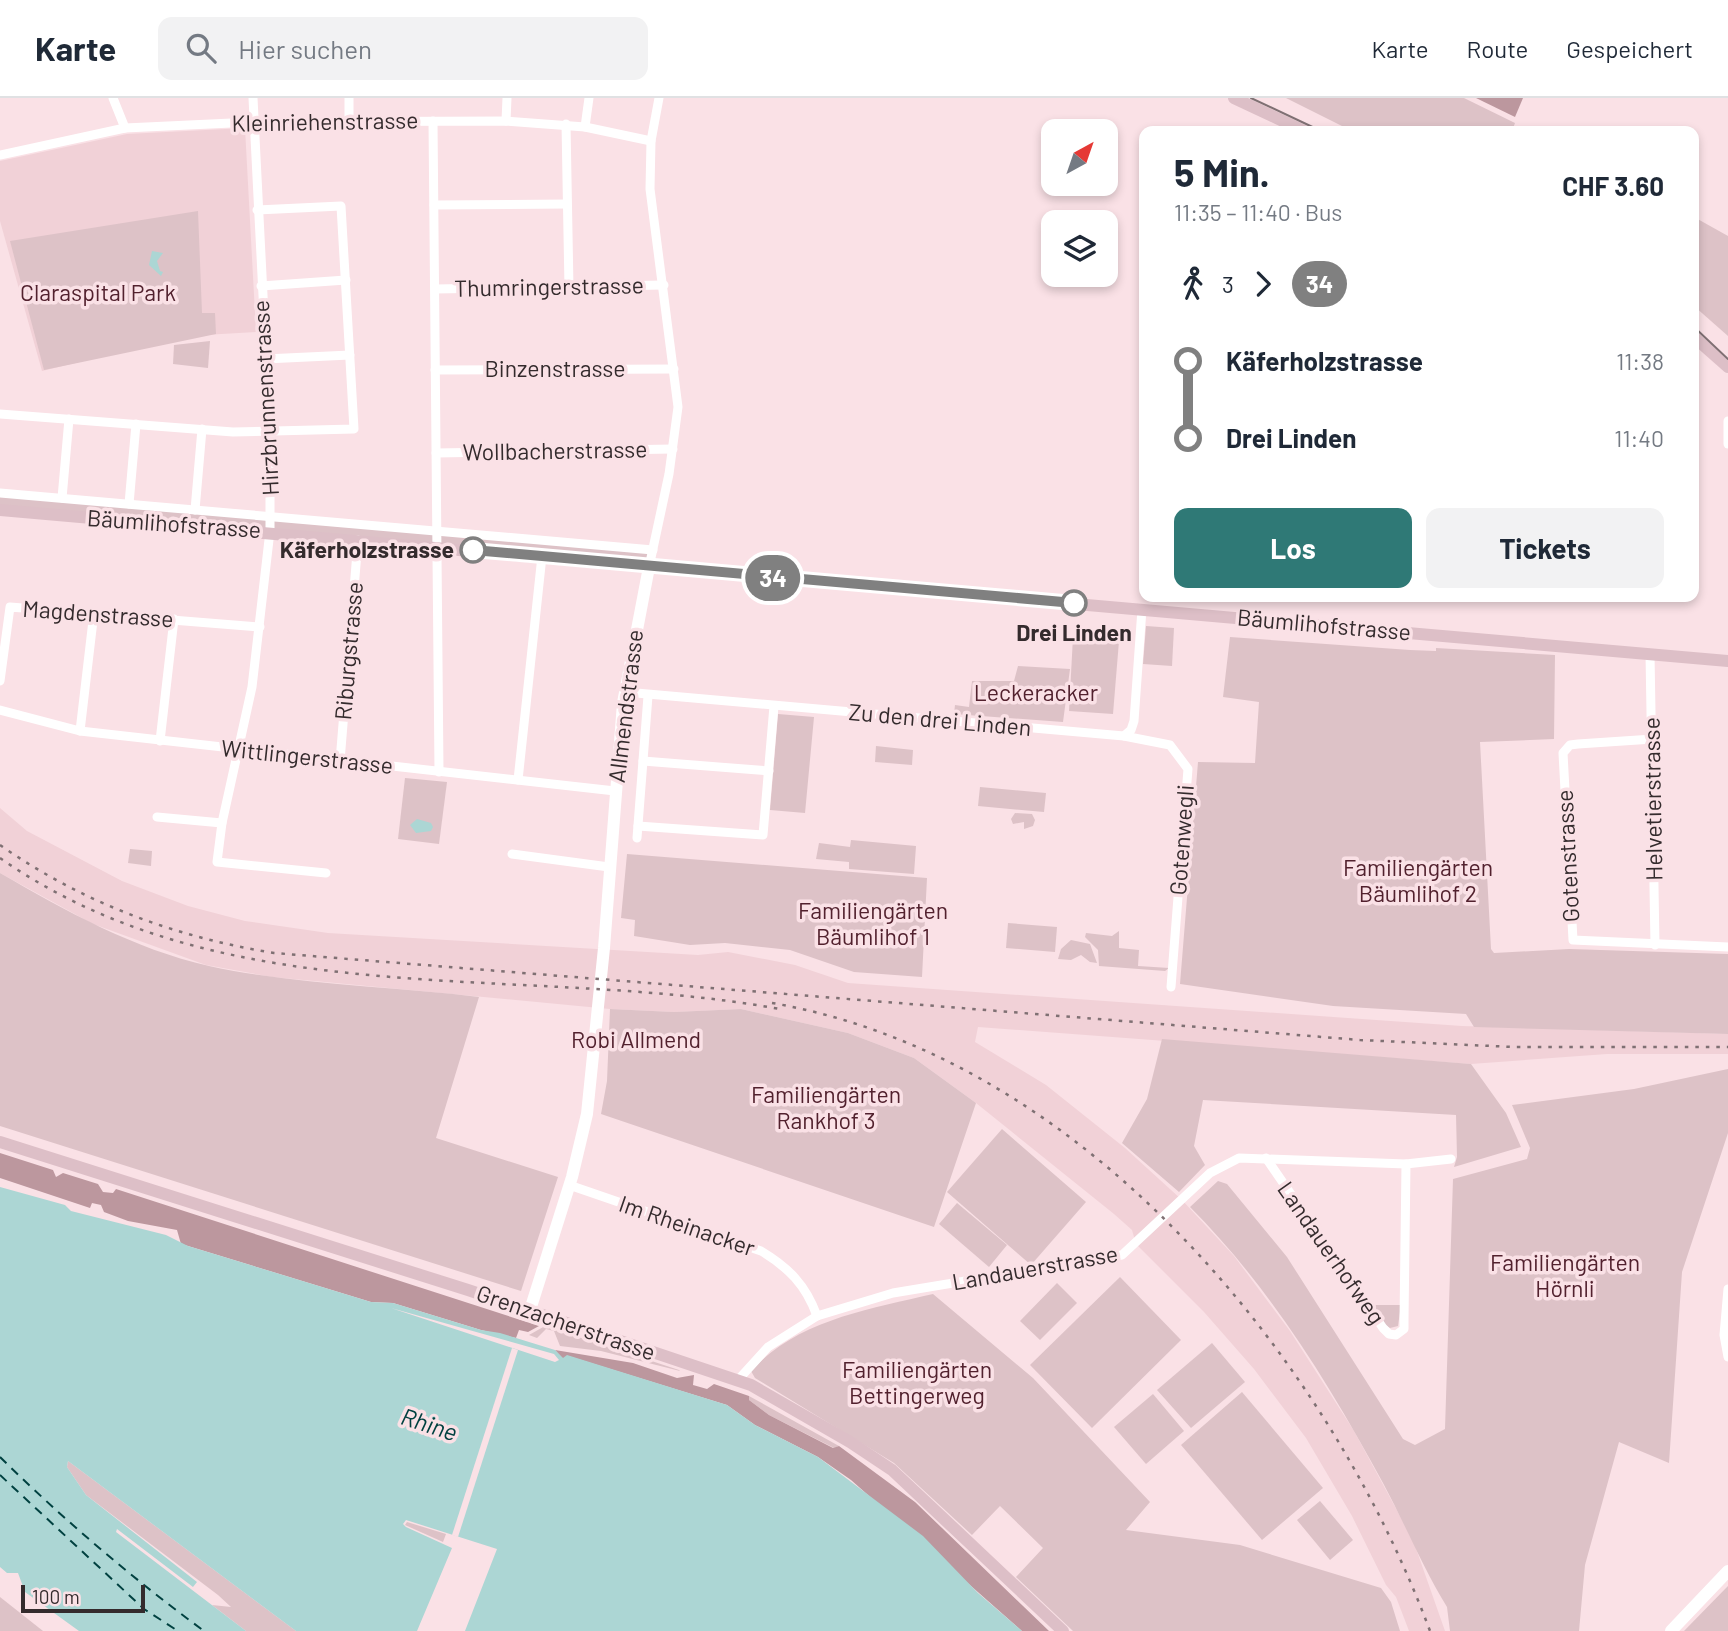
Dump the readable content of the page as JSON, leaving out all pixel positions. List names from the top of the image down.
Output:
{
  "streets": {
    "main road": ["Bäumlihofstrasse", "Grenzacherstrasse"],
    "street": [
      "Kleinriehenstrasse",
      "Thumringerstrasse",
      "Binzenstrasse",
      "Hirzbrunnenstrasse",
      "Wollbacherstrasse",
      "Magdenstrasse",
      "Riburgstrasse",
      "Allmendstrasse",
      "Zu den drei Linden",
      "Wittlingerstrasse",
      "Helvetierstrasse",
      "Gotenwegli",
      "Gotenstrasse",
      "Im Rheinacker",
      "Landauerhofweg",
      "Landauerstrasse"
    ]
  },
  "crossings": [
    ["Kleinriehenstrasse", "Hirzbrunnenstrasse"],
    ["Kleinriehenstrasse", "Allmendstrasse"],
    ["Thumringerstrasse", "Allmendstrasse"],
    ["Binzenstrasse", "Allmendstrasse"],
    ["Hirzbrunnenstrasse", "Bäumlihofstrasse"],
    ["Hirzbrunnenstrasse", "Magdenstrasse"],
    ["Hirzbrunnenstrasse", "Wittlingerstrasse"],
    ["Wollbacherstrasse", "Allmendstrasse"],
    ["Bäumlihofstrasse", "Riburgstrasse"],
    ["Bäumlihofstrasse", "Allmendstrasse"],
    ["Bäumlihofstrasse", "Helvetierstrasse"],
    ["Riburgstrasse", "Wittlingerstrasse"],
    ["Allmendstrasse", "Zu den drei Linden"],
    ["Allmendstrasse", "Wittlingerstrasse"],
    ["Allmendstrasse", "Im Rheinacker"],
    ["Allmendstrasse", "Grenzacherstrasse"],
    ["Zu den drei Linden", "Gotenwegli"],
    ["Helvetierstrasse", "Gotenstrasse"],
    ["Im Rheinacker", "Landauerstrasse"],
    ["Landauerhofweg", "Landauerstrasse"],
    ["Landauerstrasse", "Grenzacherstrasse"]
  ],
  "water": ["Rhine"],
  "parks": [
    "Claraspital Park",
    "Leckeracker",
    "Familiengärten Bäumlihof 2",
    "Familiengärten Bäumlihof 1",
    "Robi Allmend",
    "Familiengärten Rankhof 3",
    "Familiengärten Hörnli",
    "Familiengärten Bettingerweg"
  ],
  "places": ["Käferholzstrasse", "Drei Linden"],
  "lines": ["bus line 34"],
  "scale_bar": "100 m",
  "north": "top right",
  "page": {
    "header": "Karte",
    "search": "Hier suchen",
    "nav": ["Karte", "Route", "Gespeichert"],
    "on_map": "34",
    "heading": ["5 Min.", "11:35 – 11:40 · Bus", "CHF 3.60"],
    "legs": ["3", "34"],
    "list": [
      {
        "name": "Käferholzstrasse",
        "value": "11:38"
      },
      {
        "name": "Drei Linden",
        "value": "11:40"
      }
    ],
    "buttons": ["Los", "Tickets"],
    "scale": "100 m"
  }
}
